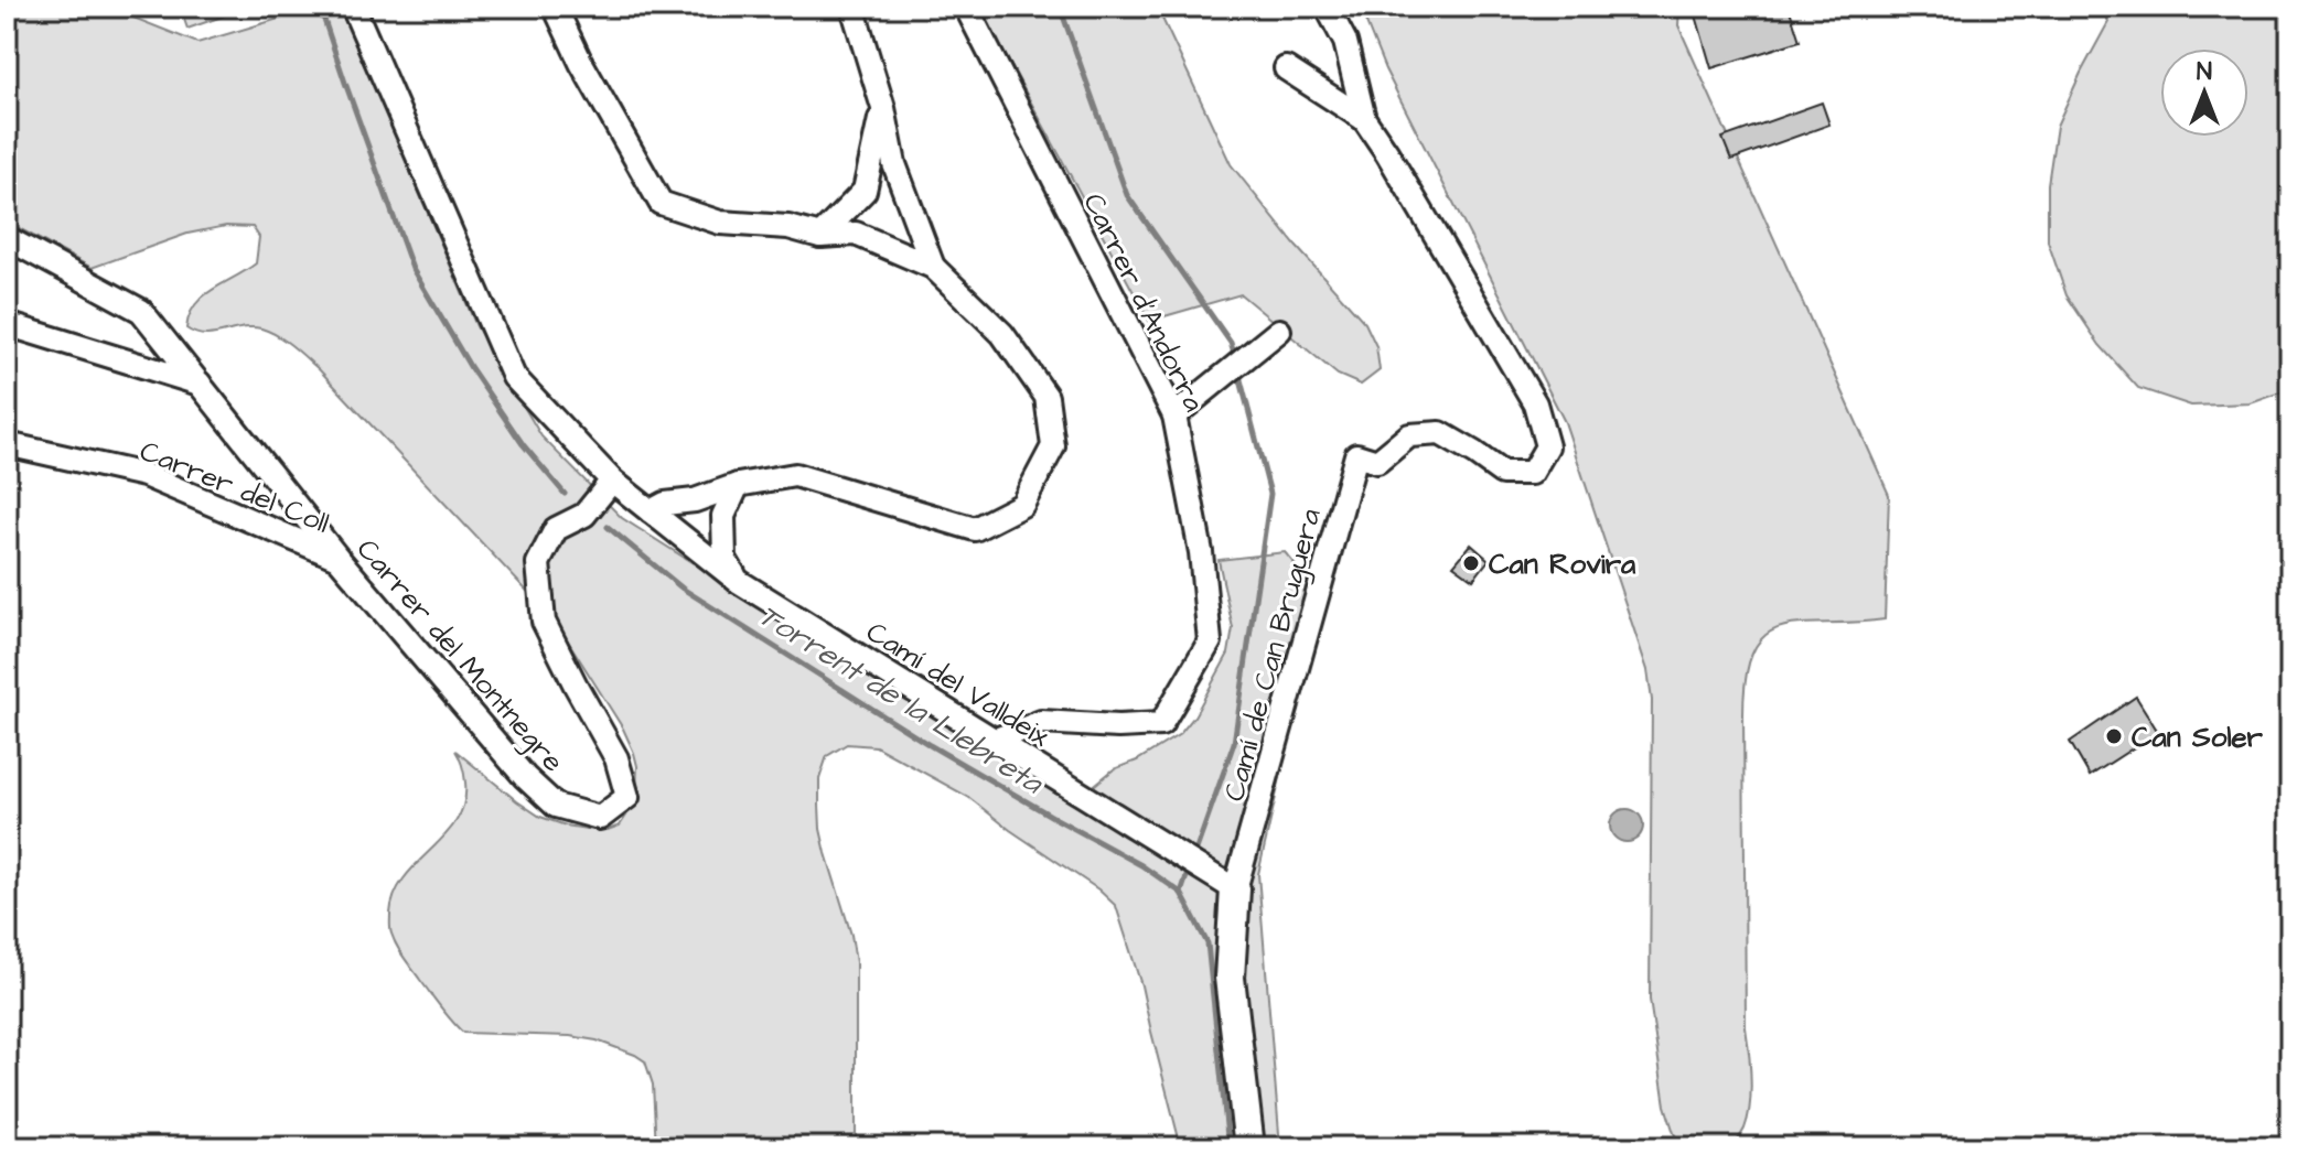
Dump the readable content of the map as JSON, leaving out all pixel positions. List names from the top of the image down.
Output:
{
  "streets": {
    "street": [
      "Carrer d'Andorra",
      "Carrer del Coll",
      "Carrer del Montnegre",
      "Camí de Can Bruguera",
      "Camí del Valldeix"
    ]
  },
  "crossings": [
    ["Carrer d'Andorra", "Camí del Valldeix"],
    ["Carrer del Coll", "Carrer del Montnegre"],
    ["Camí de Can Bruguera", "Camí del Valldeix"]
  ],
  "water": ["Torrent de la Llebreta"],
  "places": ["Can Rovira", "Can Soler"],
  "north": "top"
}
